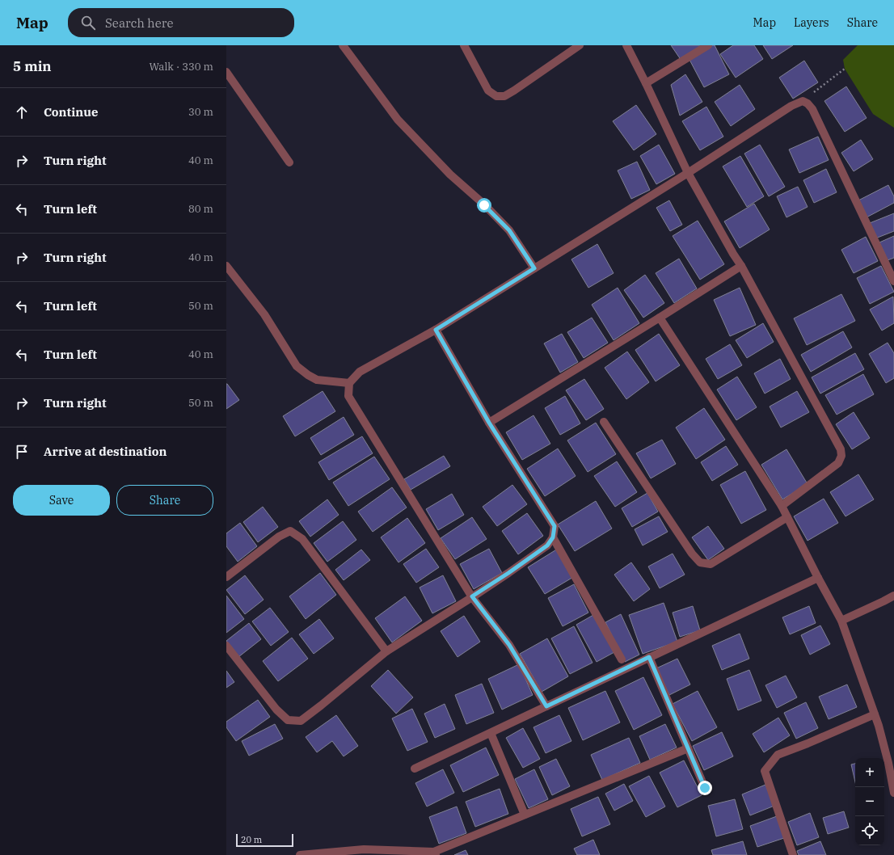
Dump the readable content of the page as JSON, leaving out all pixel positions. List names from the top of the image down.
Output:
{
  "scale_bar": "20 m",
  "page": {
    "header": "Map",
    "search": "Search here",
    "nav": ["Map", "Layers", "Share"],
    "heading": ["5 min", "Walk · 330 m"],
    "list": [
      ["Continue", "30 m"],
      ["Turn right", "40 m"],
      ["Turn left", "80 m"],
      ["Turn right", "40 m"],
      ["Turn left", "50 m"],
      ["Turn left", "40 m"],
      ["Turn right", "50 m"],
      "Arrive at destination"
    ],
    "buttons": ["Save", "Share"],
    "map_buttons": ["+", "−"],
    "scale": "20 m"
  }
}
